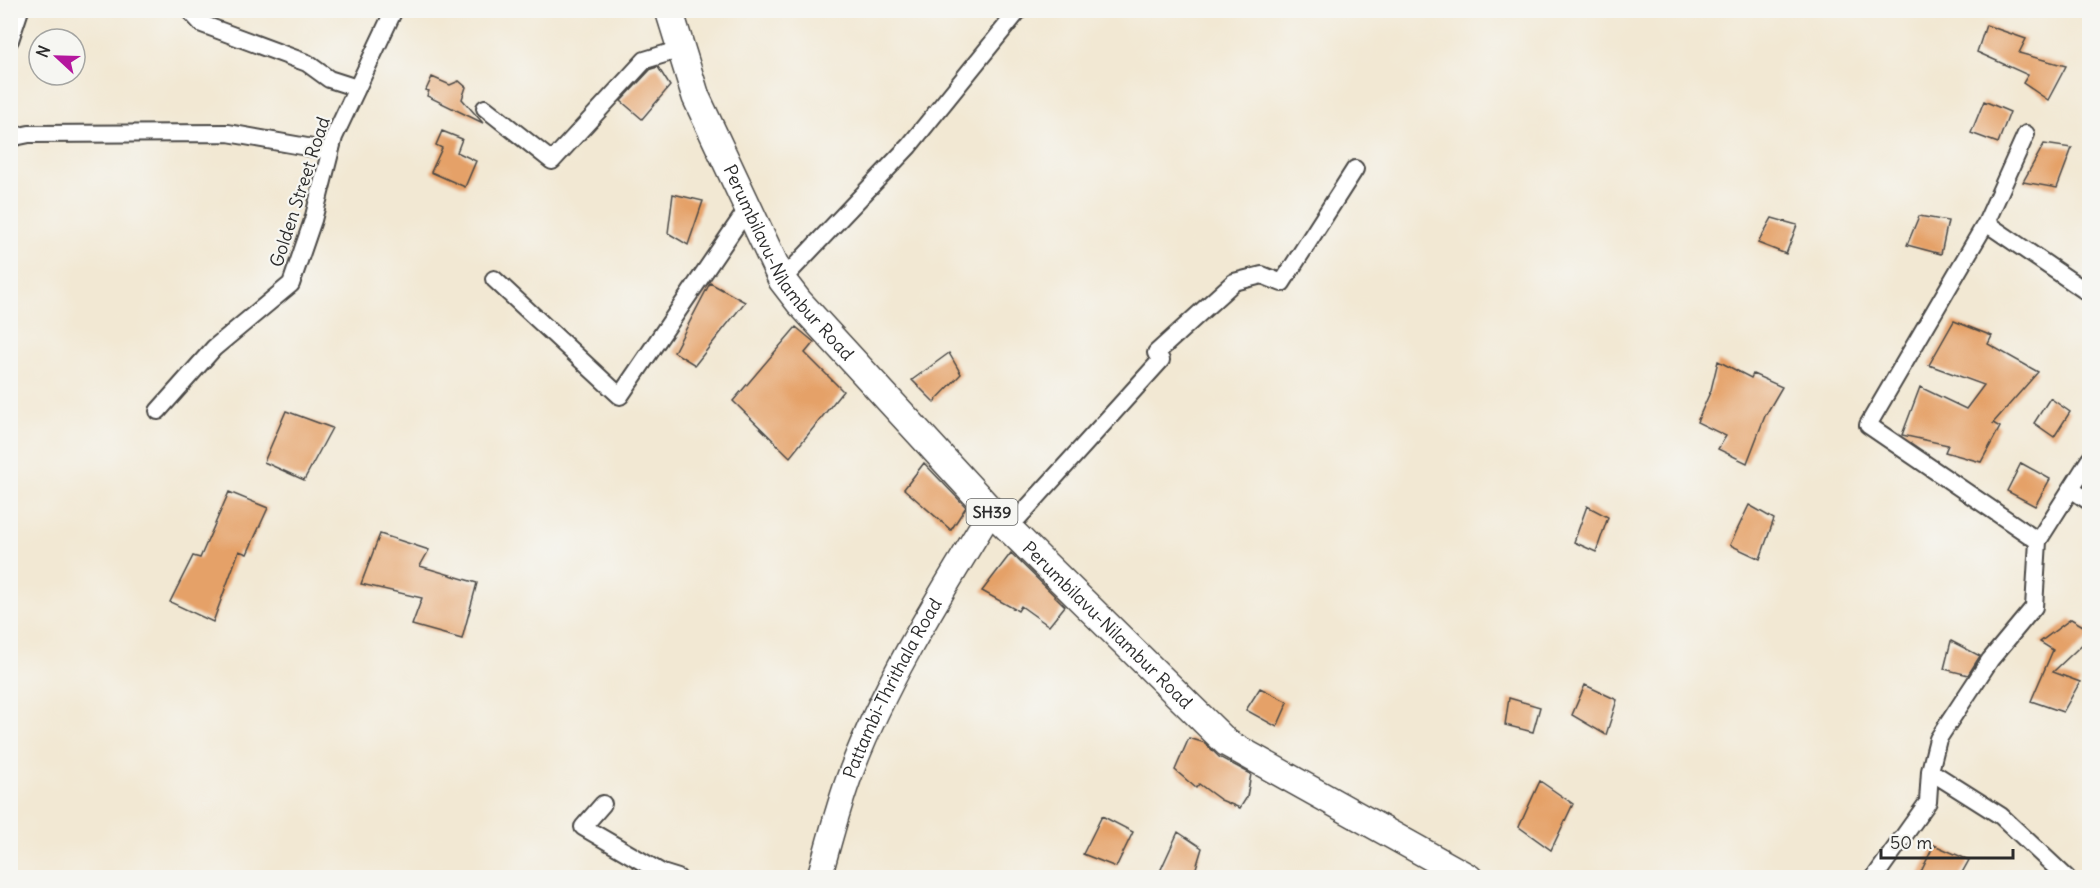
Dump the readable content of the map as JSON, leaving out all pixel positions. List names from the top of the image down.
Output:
{
  "streets": {
    "main road": ["Perumbilavu-Nilambur Road", "SH39", "Pattambi-Thrithala Road"],
    "street": ["Golden Street Road"]
  },
  "crossings": [
    ["Perumbilavu-Nilambur Road", "Pattambi-Thrithala Road"]
  ],
  "scale_bar": "50 m",
  "north": "left"
}
